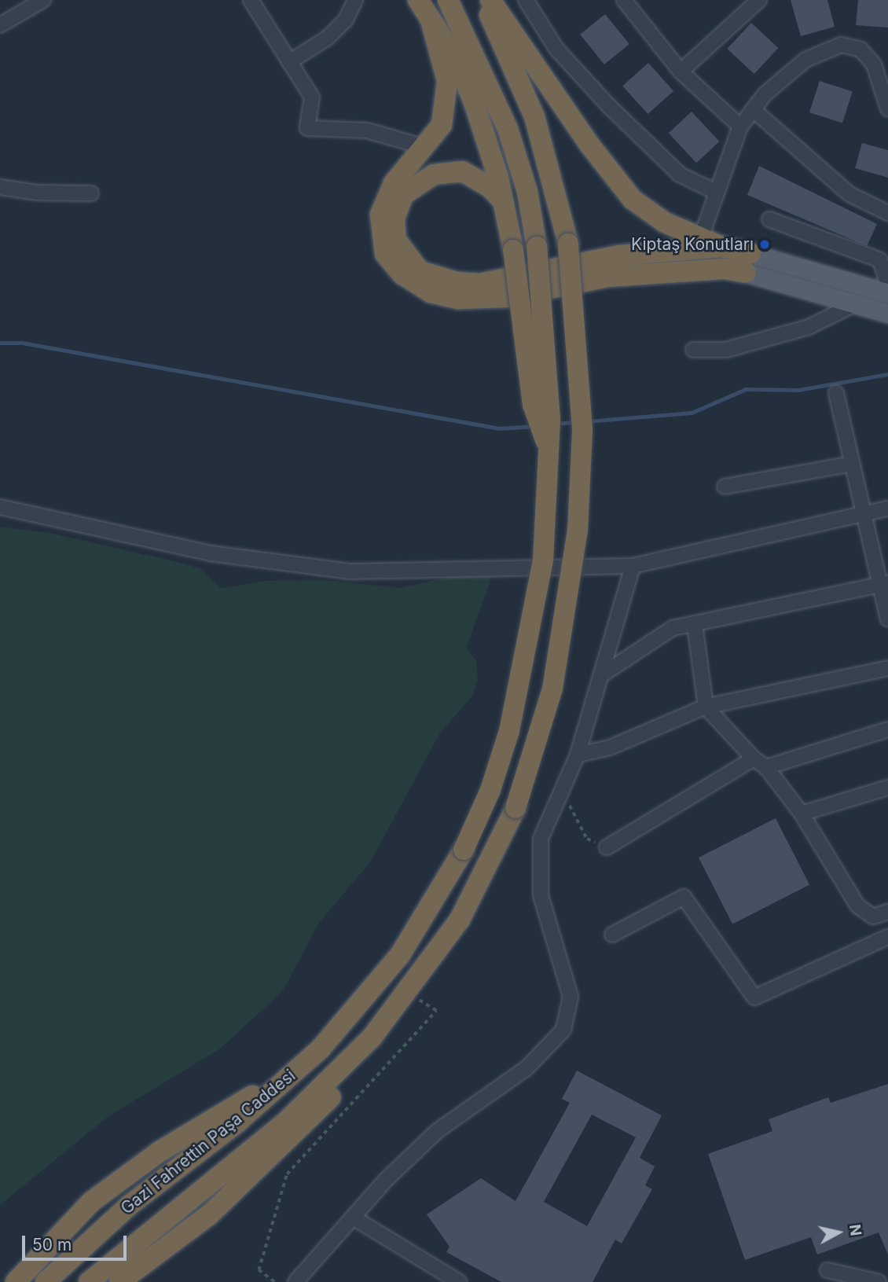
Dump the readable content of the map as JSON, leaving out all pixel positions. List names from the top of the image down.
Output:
{
  "streets": {
    "highway": ["Gazi Fahrettin Paşa Caddesi"]
  },
  "places": ["Kiptaş Konutları"],
  "scale_bar": "50 m",
  "north": "right"
}
